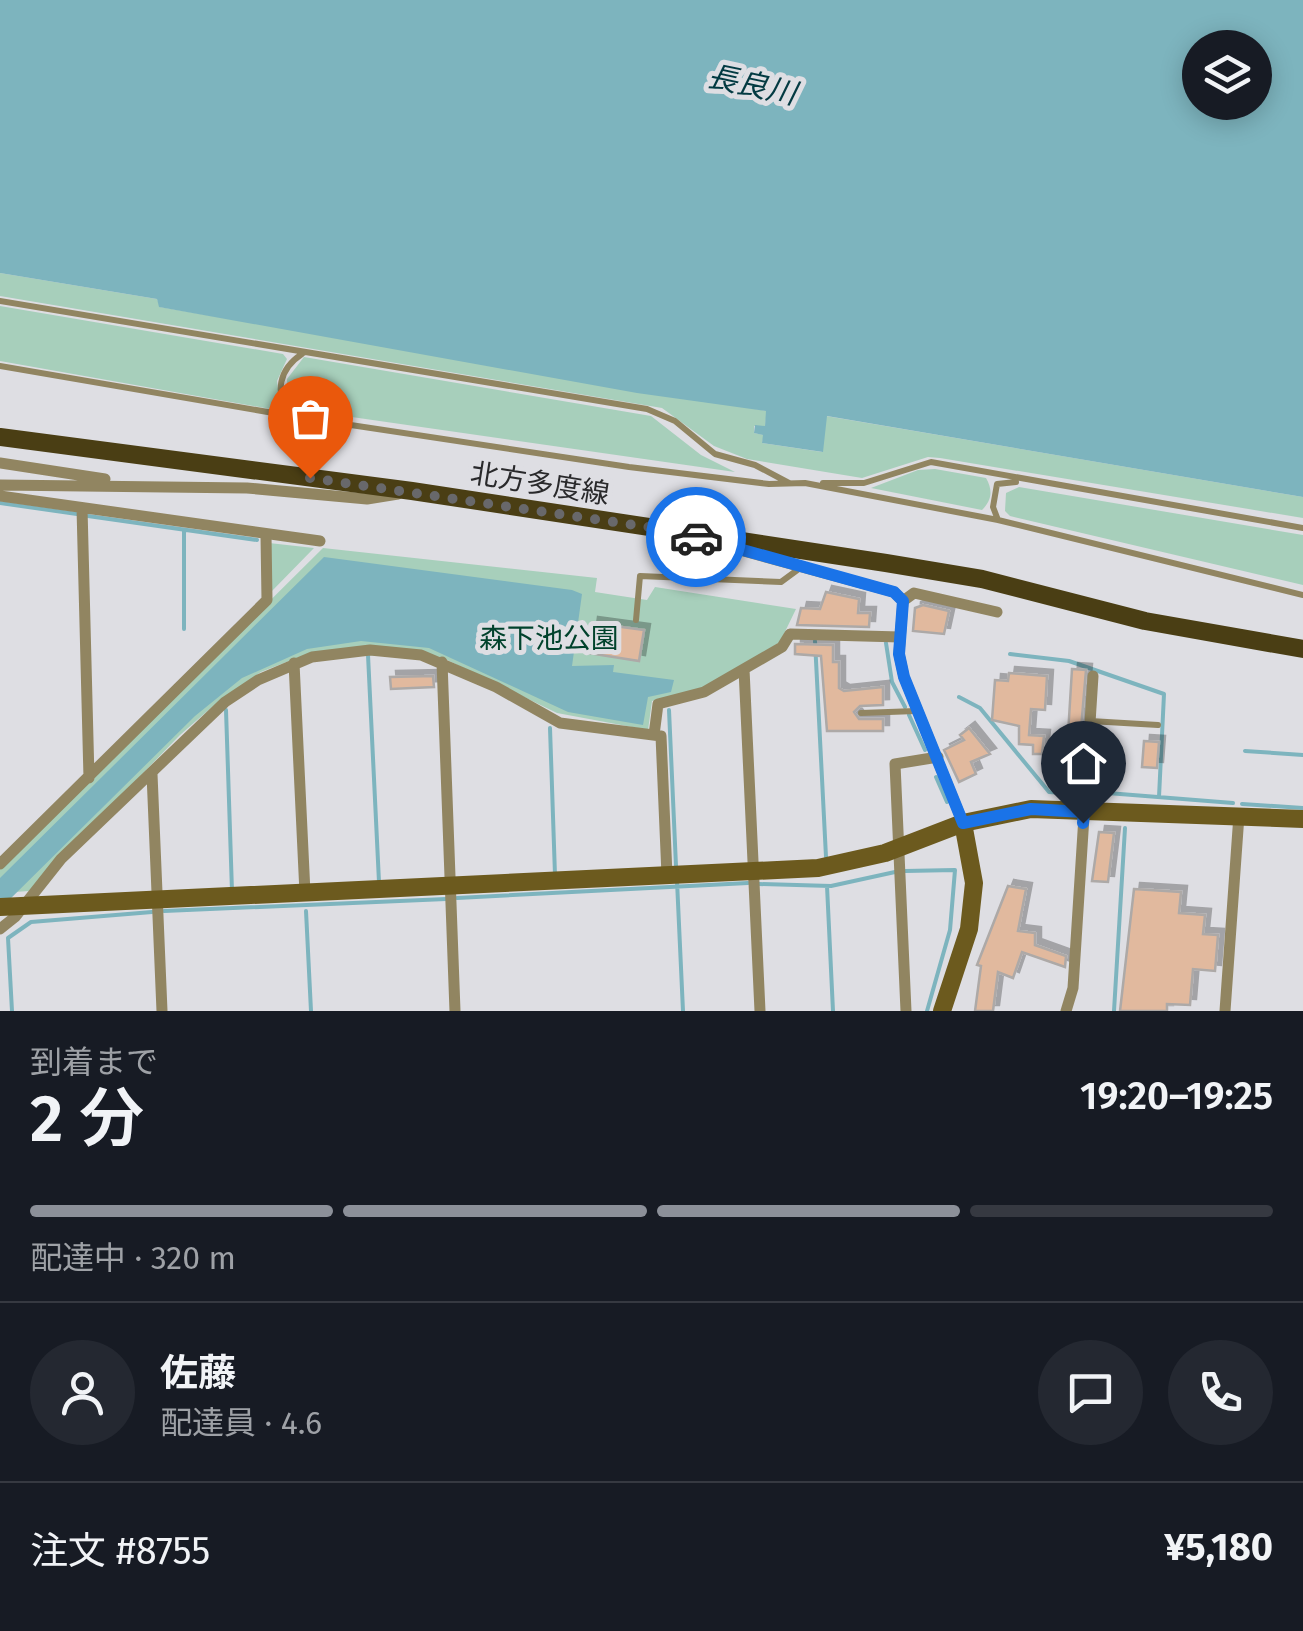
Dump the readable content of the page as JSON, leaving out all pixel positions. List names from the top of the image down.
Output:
{
  "streets": {
    "main road": ["北方多度線"]
  },
  "water": ["長良川"],
  "parks": ["森下池公園"],
  "page": {
    "heading": ["2 分", "到着まで", "19:20–19:25"],
    "panel": [
      "佐藤",
      "配達員 · 4.6",
      "注文 #8755",
      "¥5,180"
    ],
    "bar": "配達中 · 320 m"
  }
}
